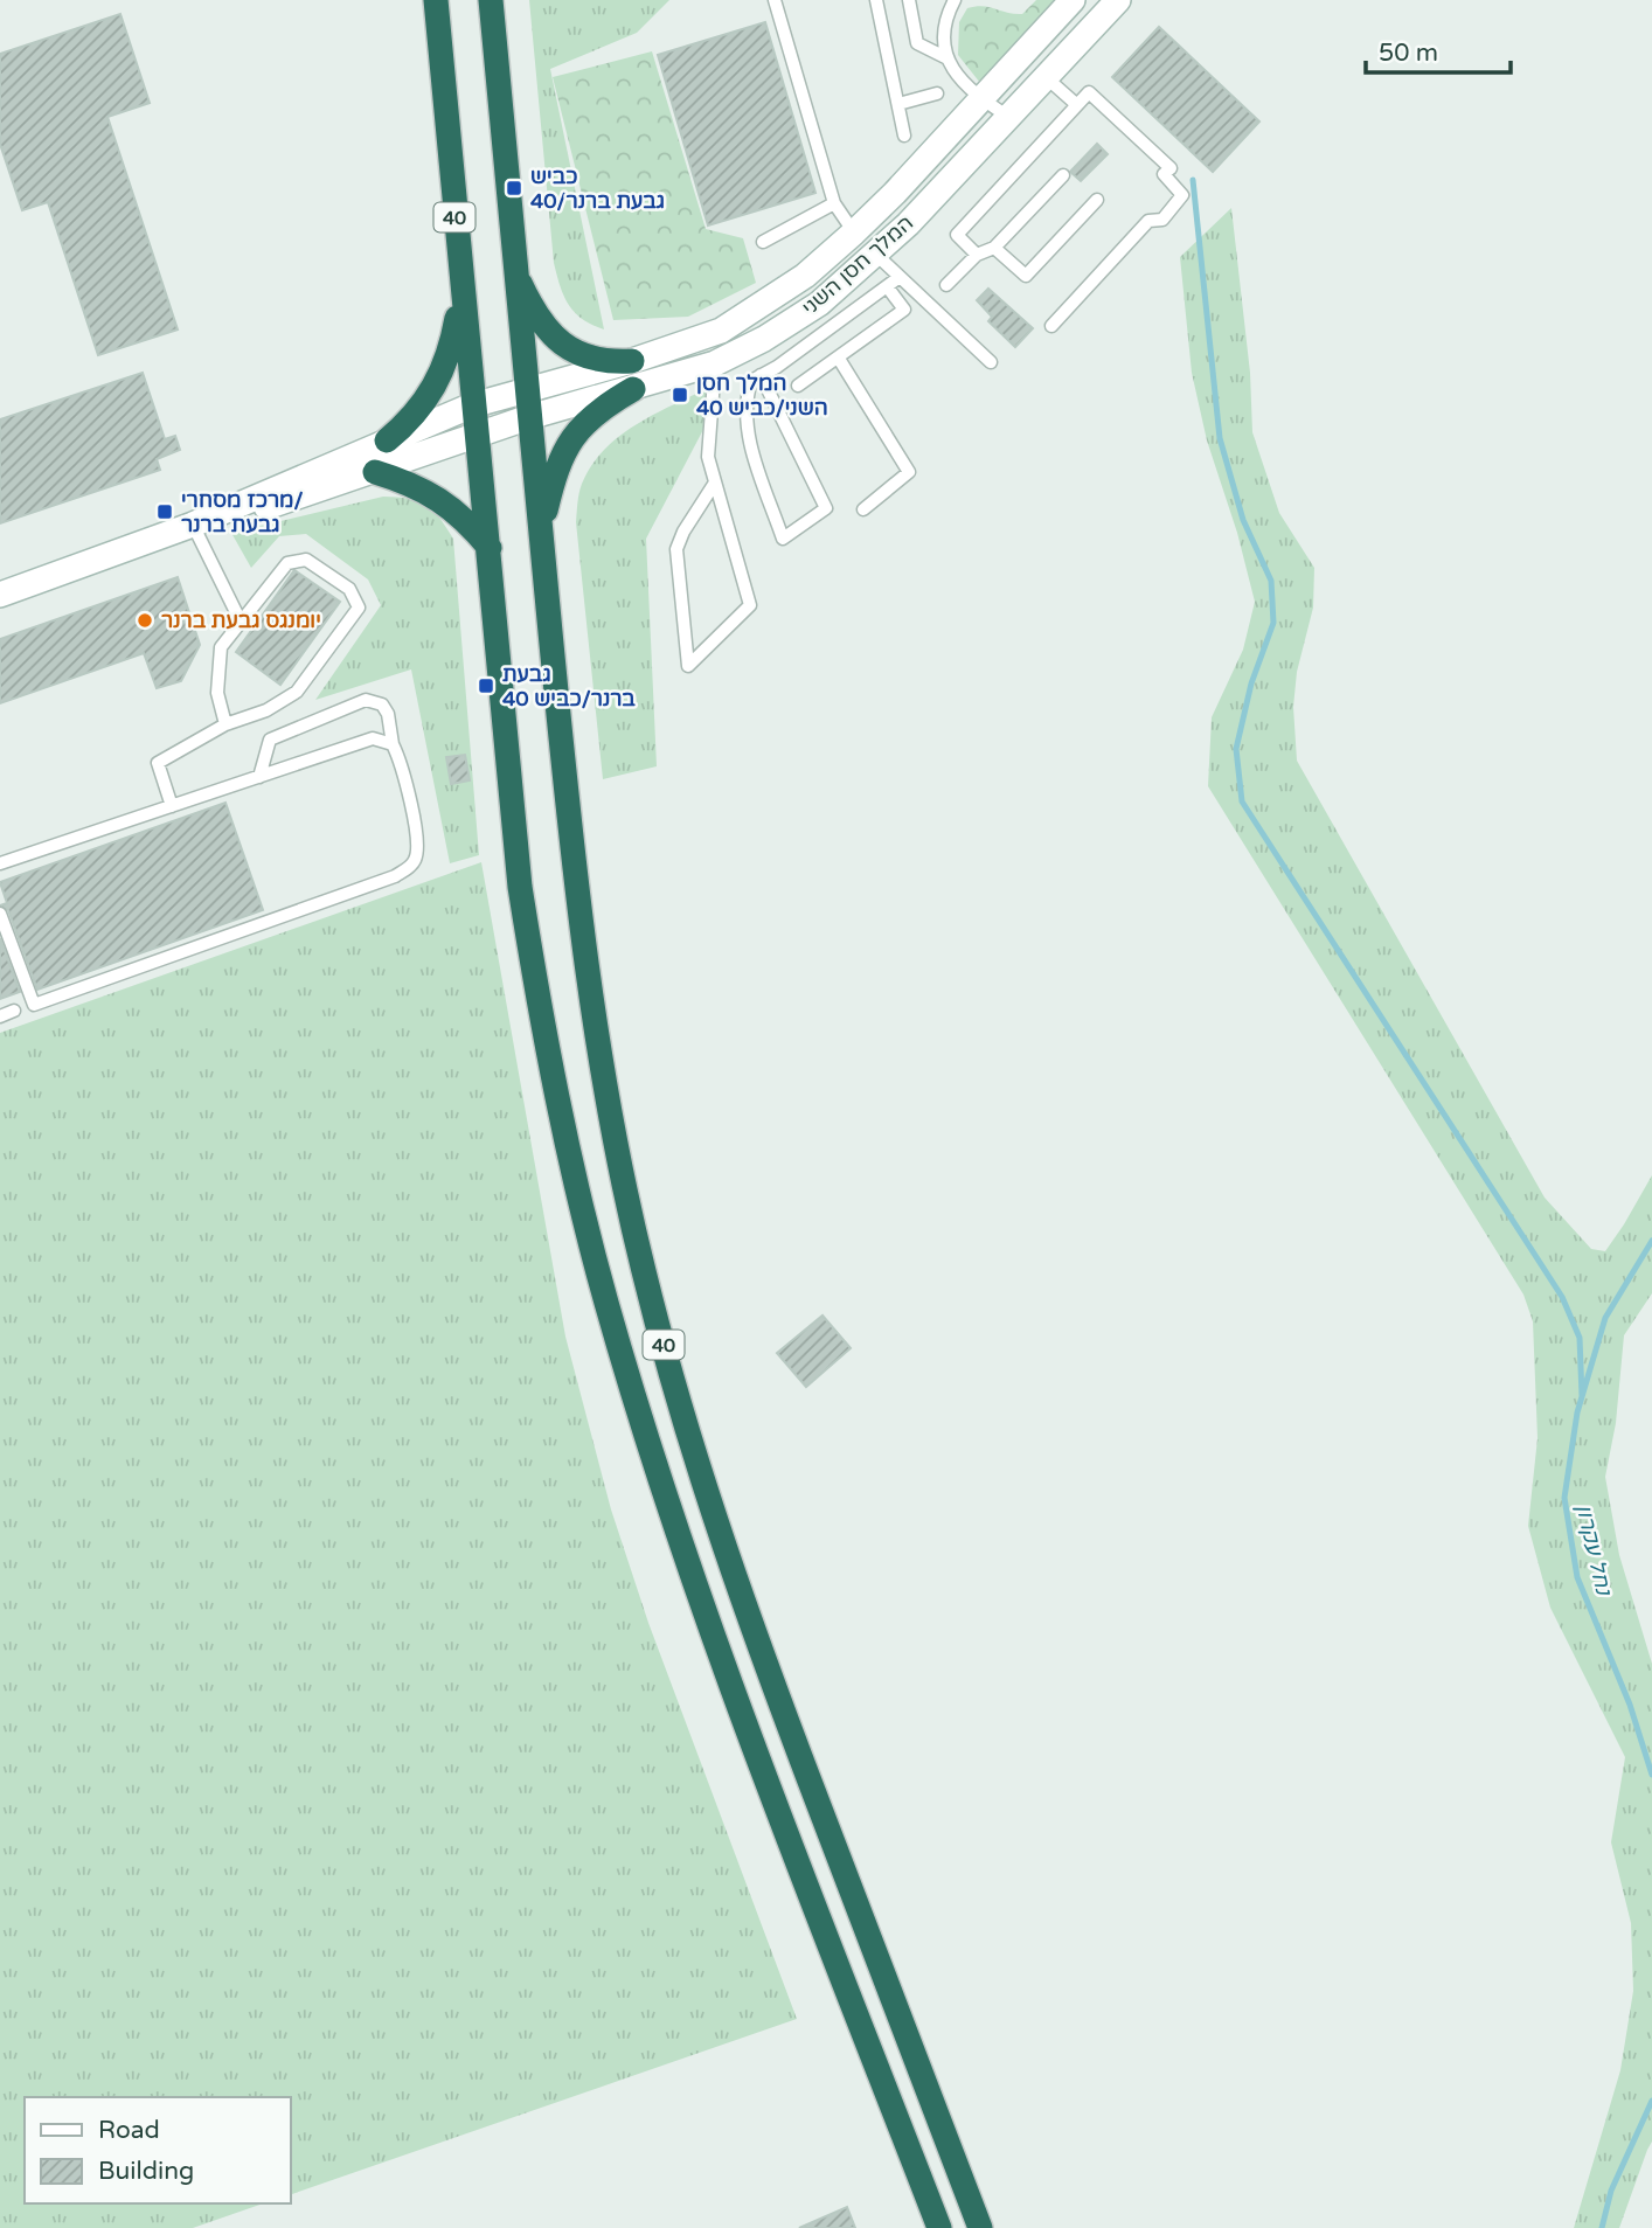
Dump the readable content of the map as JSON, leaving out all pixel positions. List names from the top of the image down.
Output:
{
  "streets": {
    "highway": ["40"],
    "street": ["המלך חסן השני"]
  },
  "crossings": [
    ["40", "המלך חסן השני"]
  ],
  "water": ["נחל עקרון"],
  "places": {
    "transit": [
      "כביש 40/גבעת ברנר",
      "המלך חסן השני/כביש 40",
      "מרכז מסחרי/ גבעת ברנר",
      "גבעת ברנר/כביש 40"
    ],
    "other": ["יומנגס גבעת ברנר"]
  },
  "legend": ["Road", "Building"],
  "scale_bar": "50 m"
}
